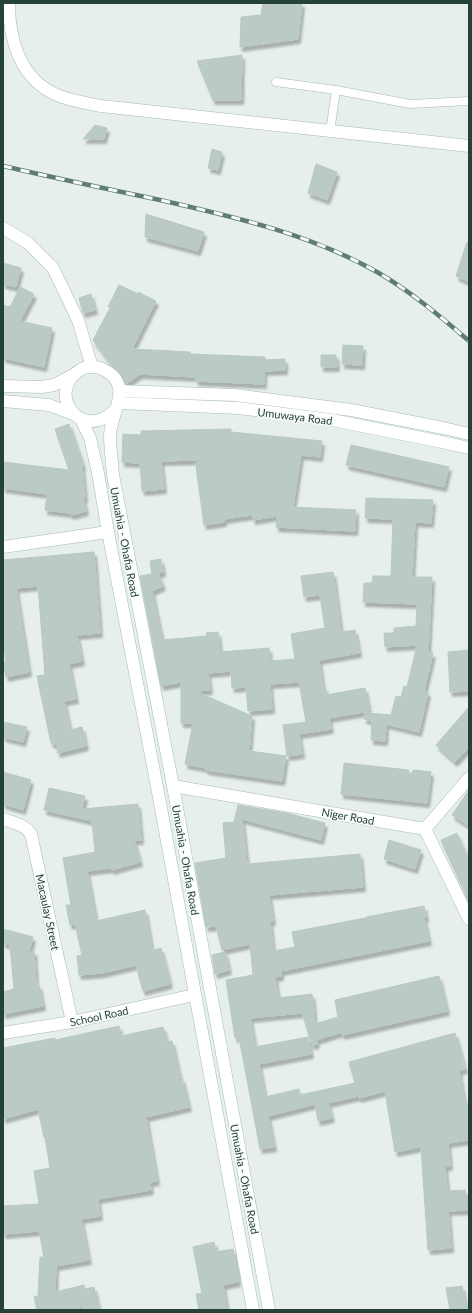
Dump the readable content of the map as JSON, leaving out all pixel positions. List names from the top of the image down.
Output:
{
  "streets": {
    "street": [
      "Umuwaya Road",
      "Umuahia - Ohafia Road",
      "Niger Road",
      "Macaulay Street",
      "School Road"
    ]
  },
  "crossings": [
    ["Umuwaya Road", "Umuahia - Ohafia Road"],
    ["Umuahia - Ohafia Road", "Niger Road"],
    ["Umuahia - Ohafia Road", "School Road"],
    ["Macaulay Street", "School Road"]
  ]
}
